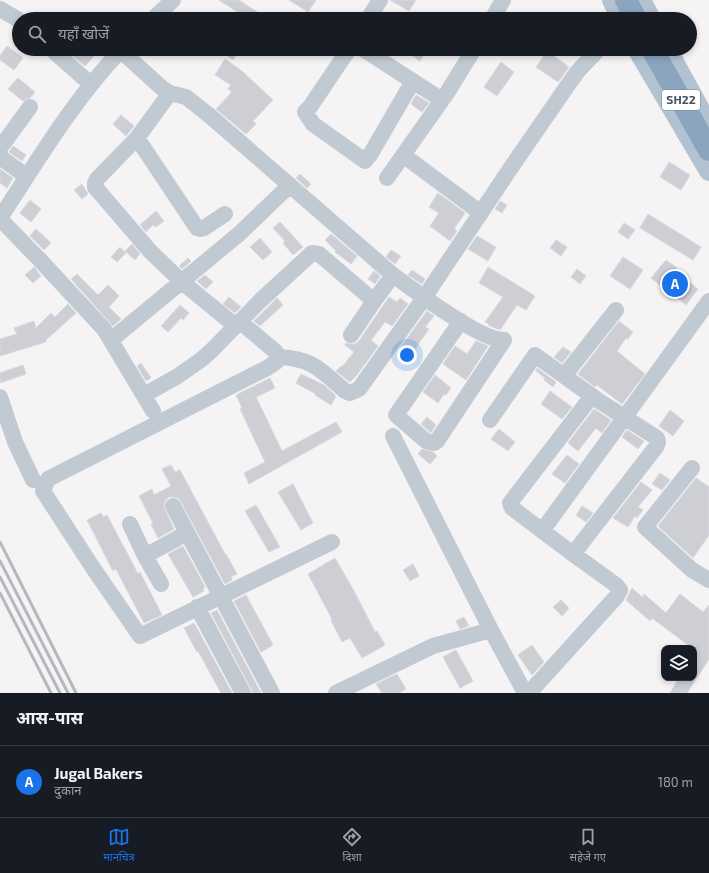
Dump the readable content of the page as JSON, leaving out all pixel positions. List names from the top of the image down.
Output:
{
  "streets": {
    "highway": ["SH22"]
  },
  "page": {
    "search": "यहाँ खोजें",
    "pins": "A",
    "heading": "आस-पास",
    "list": [
      {
        "mark": "A",
        "name": "Jugal Bakers",
        "note": "दुकान",
        "value": "180 m"
      }
    ],
    "nav": ["मानचित्र", "दिशा", "सहेजे गए"]
  }
}
